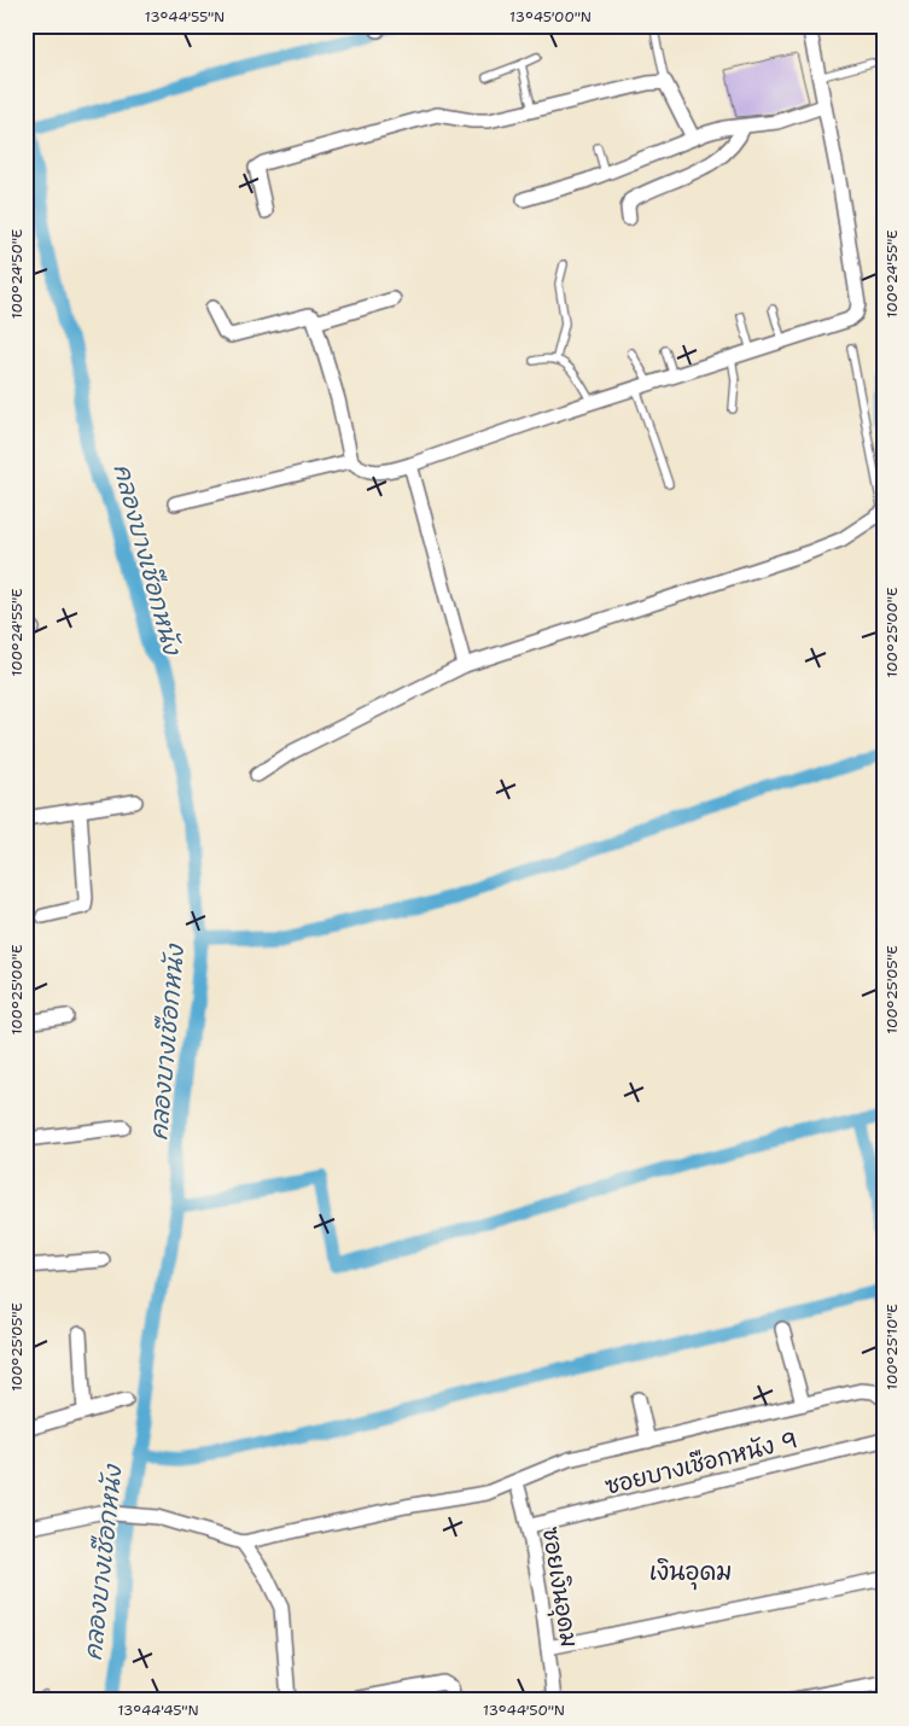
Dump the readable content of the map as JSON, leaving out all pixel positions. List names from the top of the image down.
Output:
{
  "streets": {
    "street": ["ซอยบางเชือกหนัง 9", "ซอยเงินอุดม"]
  },
  "crossings": [
    ["ซอยบางเชือกหนัง 9", "ซอยเงินอุดม"]
  ],
  "districts": ["เงินอุดม"],
  "water": ["คลองบางเชือกหนัง"],
  "coordinates": [
    "13°44'55\"N",
    "13°45'00\"N",
    "100°24'55\"E",
    "100°24'50\"E",
    "100°25'00\"E",
    "100°25'05\"E",
    "100°25'10\"E",
    "13°44'45\"N",
    "13°44'50\"N"
  ]
}
